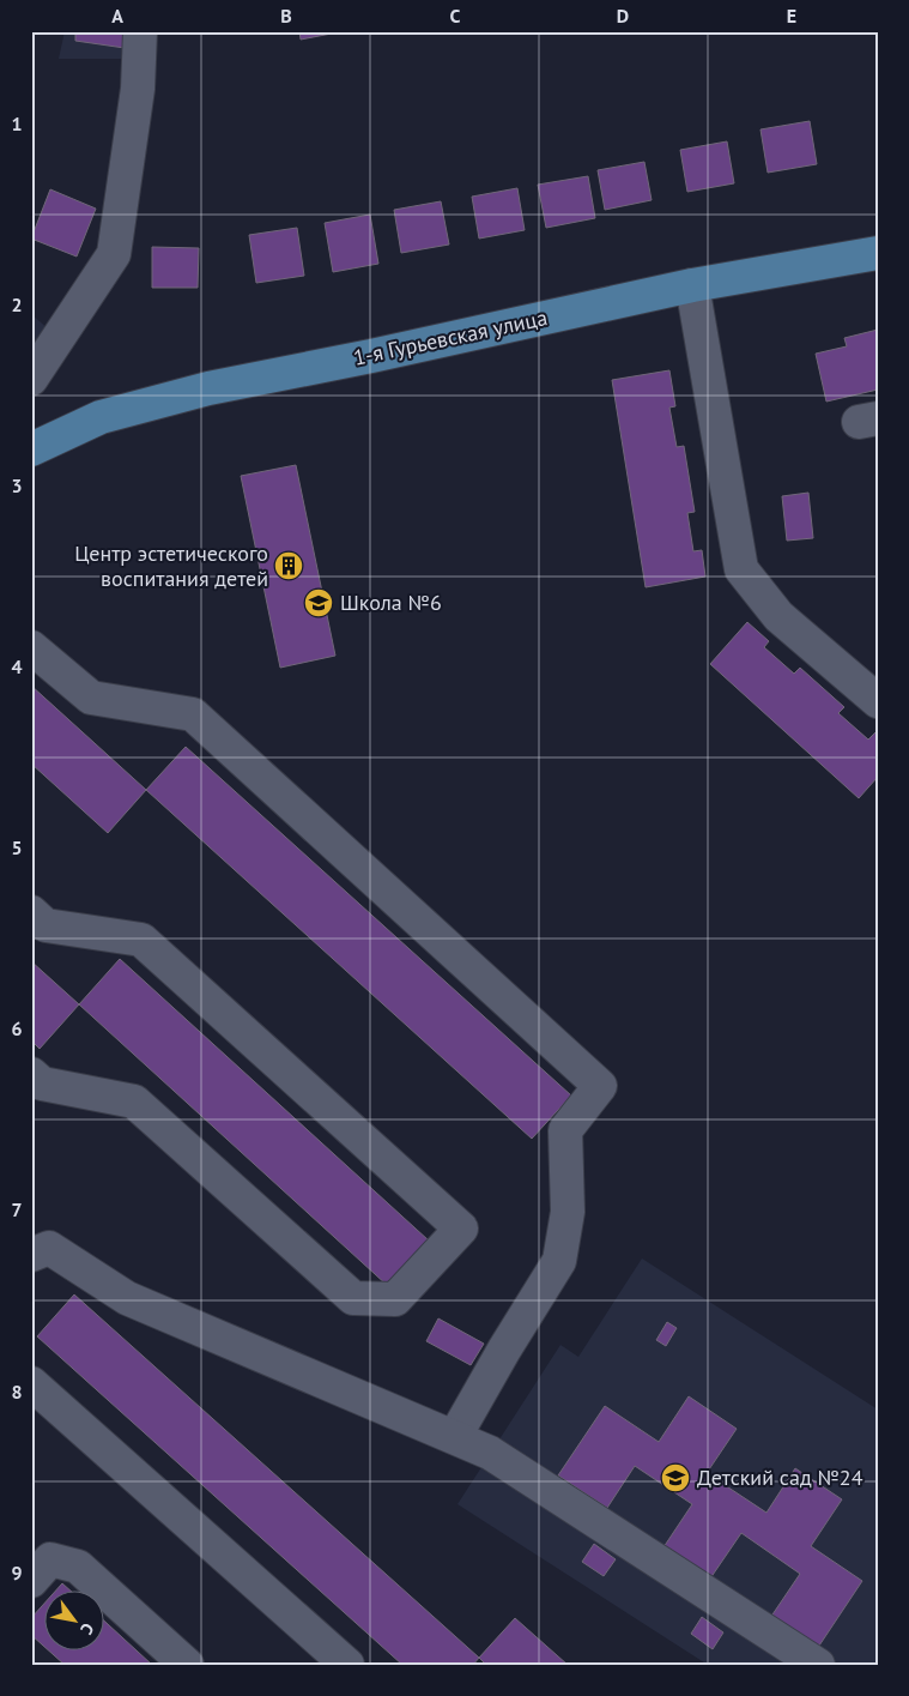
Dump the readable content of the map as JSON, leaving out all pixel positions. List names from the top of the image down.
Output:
{
  "streets": {
    "main road": ["1-я Гурьевская улица"]
  },
  "places": {
    "building": ["Центр эстетического воспитания детей"],
    "school or university": ["Школа №6", "Детский сад №24"]
  },
  "north": "bottom right",
  "grid": {
    "columns": [
      "A",
      "B",
      "C",
      "D",
      "E"
    ],
    "rows": [
      "1",
      "2",
      "3",
      "4",
      "5",
      "6",
      "7",
      "8",
      "9"
    ]
  }
}
